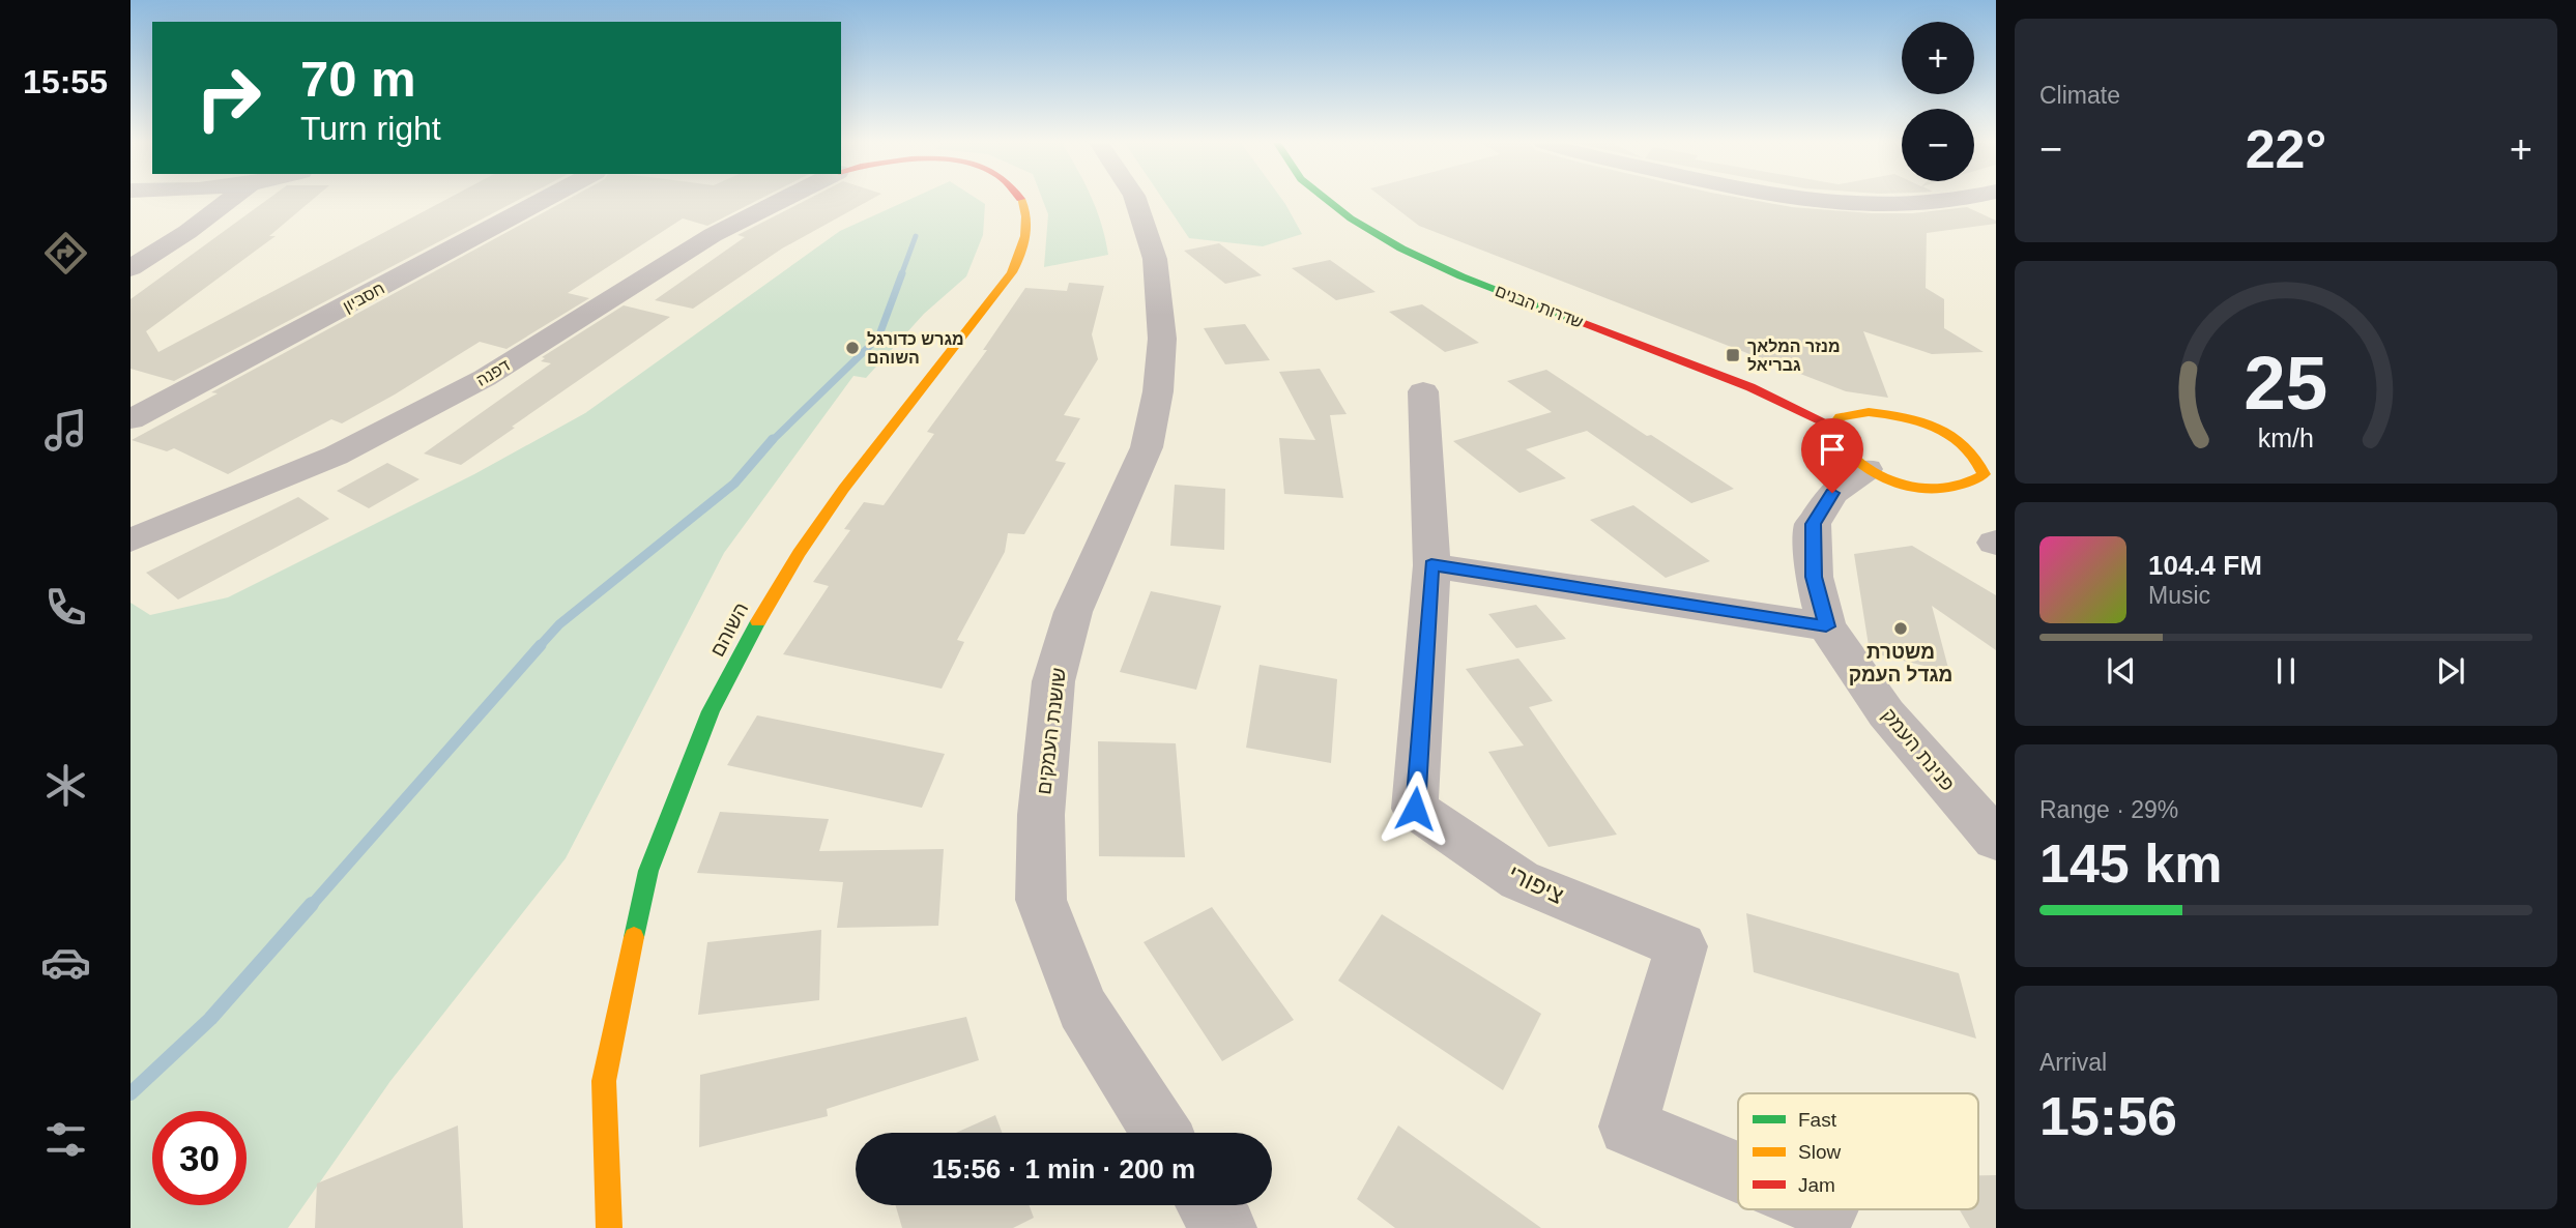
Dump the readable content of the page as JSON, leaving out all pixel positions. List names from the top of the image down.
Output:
{
  "streets": {
    "street": [
      "חסביון",
      "שדרות הבנים",
      "דפנה",
      "השוהם",
      "שושנת העמקים",
      "פנינת העמק",
      "ציפורי"
    ]
  },
  "places": {
    "other": ["מגרש כדורגל השוהם", "משטרת מגדל העמק"],
    "transit": ["מנזר המלאך גבריאל"]
  },
  "legend": ["Fast", "Slow", "Jam"],
  "page": {
    "tabs": "15:55",
    "tile": [
      "Climate",
      ["Range · 29%", "145 km"],
      ["Arrival", "15:56"]
    ],
    "map_buttons": ["+", "−"],
    "turn": ["70 m", "Turn right"],
    "heat": ["−", "22°", "+"],
    "song": ["104.4 FM", "Music"],
    "limit": "30",
    "trip": "15:56 · 1 min · 200 m",
    "gauge": ["25", "km/h"]
  }
}
